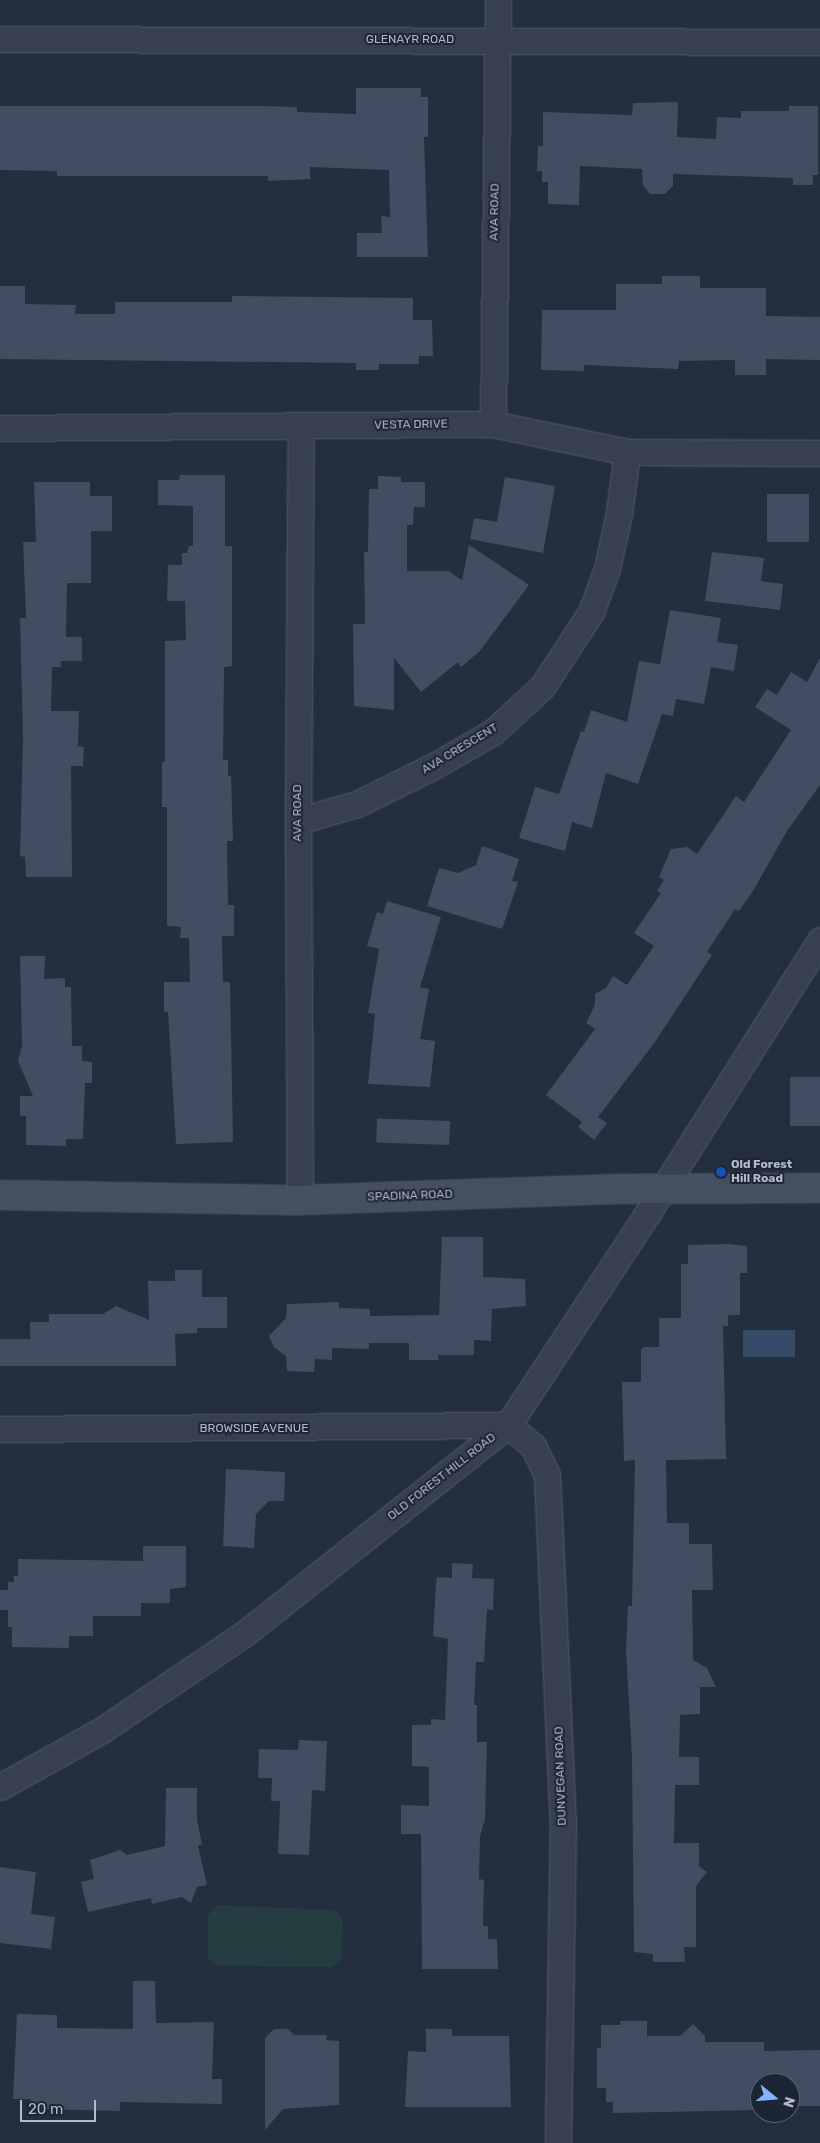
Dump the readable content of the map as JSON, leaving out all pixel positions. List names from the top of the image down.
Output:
{
  "streets": {
    "street": [
      "GLENAYR ROAD",
      "AVA ROAD",
      "VESTA DRIVE",
      "AVA CRESCENT",
      "SPADINA ROAD",
      "BROWSIDE AVENUE",
      "OLD FOREST HILL ROAD",
      "DUNVEGAN ROAD"
    ]
  },
  "crossings": [
    ["GLENAYR ROAD", "AVA ROAD"],
    ["AVA ROAD", "VESTA DRIVE"],
    ["AVA ROAD", "AVA CRESCENT"],
    ["AVA ROAD", "SPADINA ROAD"],
    ["VESTA DRIVE", "AVA CRESCENT"],
    ["SPADINA ROAD", "OLD FOREST HILL ROAD"],
    ["BROWSIDE AVENUE", "OLD FOREST HILL ROAD"],
    ["BROWSIDE AVENUE", "DUNVEGAN ROAD"],
    ["OLD FOREST HILL ROAD", "DUNVEGAN ROAD"]
  ],
  "places": ["Old Forest Hill Road"],
  "scale_bar": "20 m",
  "north": "right"
}
